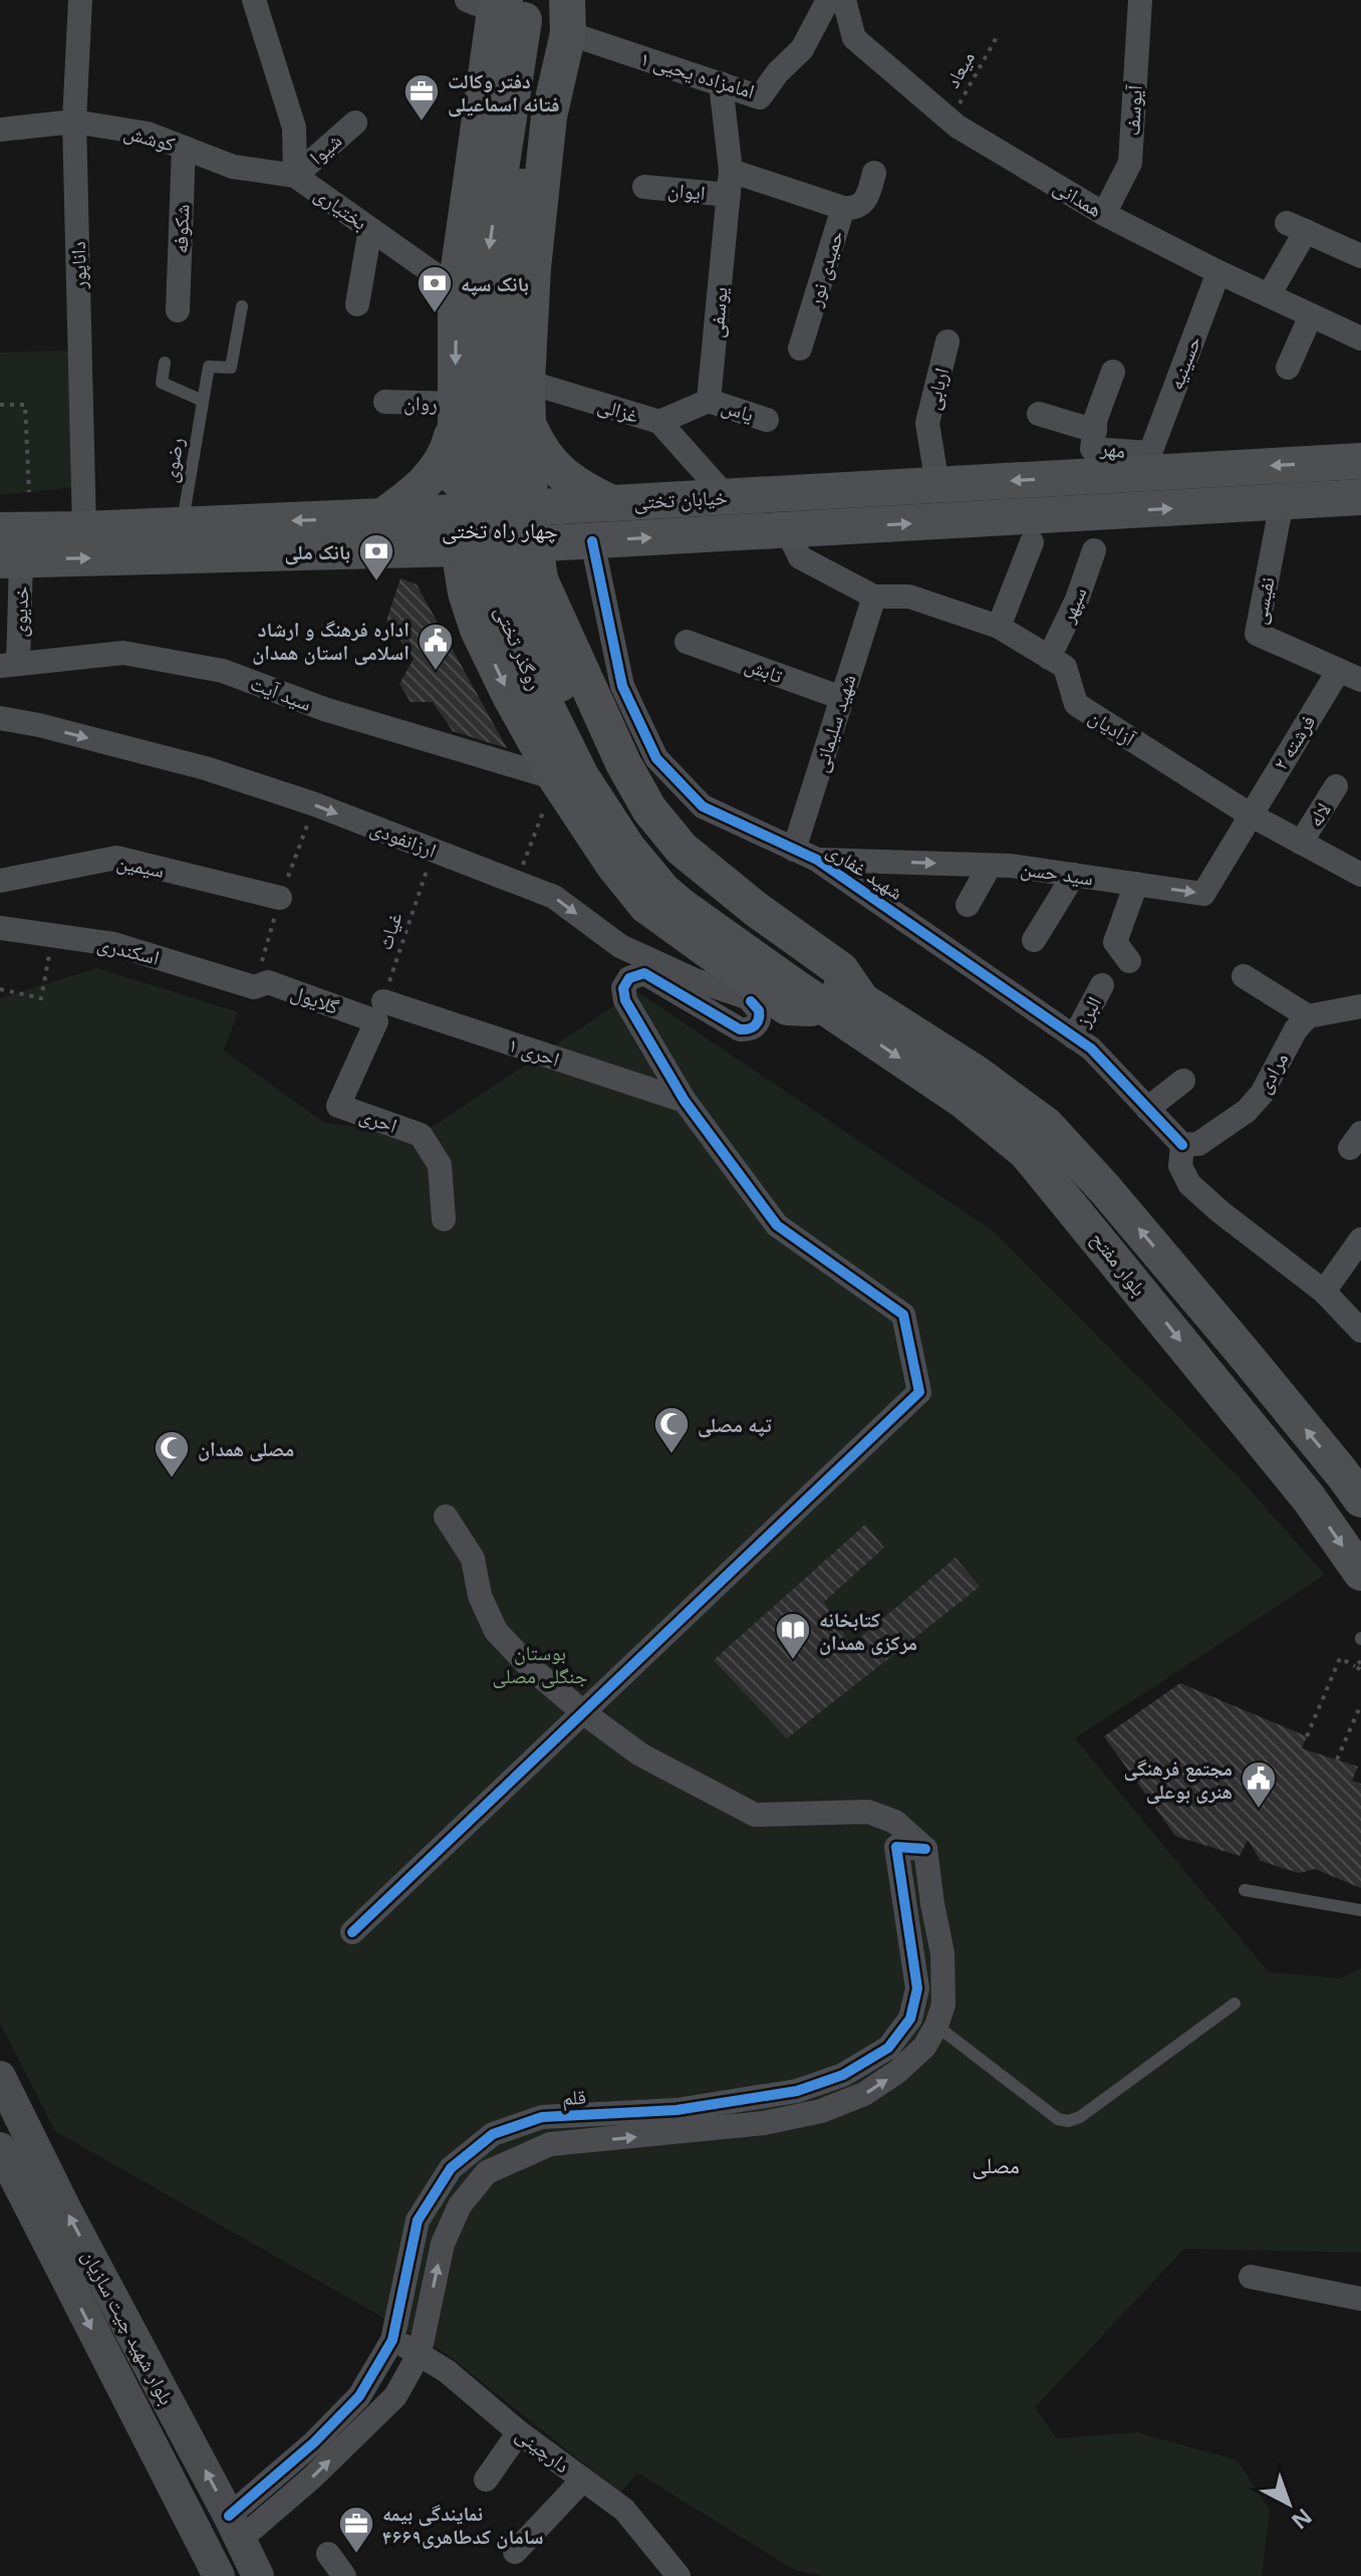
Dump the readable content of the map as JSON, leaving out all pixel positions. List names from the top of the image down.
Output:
{
  "streets": {
    "main road": [
      "خیابان تختی",
      "روگذر تختی",
      "بلوار مفتح",
      "بلوار شهید چیت سازیان"
    ],
    "street": [
      "امامزاده یحیی ۱",
      "آیوسف",
      "کوشش",
      "شیوا",
      "ایوان",
      "همدانی",
      "بختیاری",
      "شکوفه",
      "داناپور",
      "حمیدی نور",
      "یوسفی",
      "حسینیه",
      "اربابی",
      "روان",
      "غزالی",
      "یاس",
      "مهر",
      "نفیسی",
      "سپهر",
      "خدیوی",
      "تابش",
      "سید آیت",
      "شهید سلیمانی",
      "آزادیان",
      "فرشته ۲",
      "لاله",
      "ارزانفودی",
      "سیمین",
      "شهید غفاری",
      "سید حسن",
      "اسکندری",
      "گلایول",
      "البرز",
      "احری ۱",
      "مرادی",
      "احری",
      "قلم",
      "دارچینی"
    ],
    "lane": ["رضوی"],
    "path": ["میعاد", "غیاث"]
  },
  "crossings": [
    ["میعاد", "همدانی"],
    ["امامزاده یحیی ۱", "یوسفی"],
    ["امامزاده یحیی ۱", "روگذر تختی"],
    ["آیوسف", "همدانی"],
    ["کوشش", "شیوا"],
    ["کوشش", "بختیاری"],
    ["کوشش", "شکوفه"],
    ["کوشش", "داناپور"],
    ["شیوا", "بختیاری"],
    ["ایوان", "حمیدی نور"],
    ["ایوان", "یوسفی"],
    ["همدانی", "حسینیه"],
    ["داناپور", "خیابان تختی"],
    ["حمیدی نور", "یوسفی"],
    ["یوسفی", "یاس"],
    ["حسینیه", "مهر"],
    ["حسینیه", "خیابان تختی"],
    ["اربابی", "خیابان تختی"],
    ["غزالی", "خیابان تختی"],
    ["مهر", "خیابان تختی"],
    ["رضوی", "خیابان تختی"],
    ["خیابان تختی", "نفیسی"],
    ["خیابان تختی", "خدیوی"],
    ["خیابان تختی", "شهید غفاری"],
    ["نفیسی", "فرشته ۲"],
    ["سپهر", "آزادیان"],
    ["خدیوی", "سید آیت"],
    ["روگذر تختی", "ارزانفودی"],
    ["روگذر تختی", "بلوار مفتح"],
    ["تابش", "شهید سلیمانی"],
    ["شهید سلیمانی", "آزادیان"],
    ["شهید سلیمانی", "شهید غفاری"],
    ["آزادیان", "فرشته ۲"],
    ["آزادیان", "لاله"],
    ["آزادیان", "سید حسن"],
    ["فرشته ۲", "سید حسن"],
    ["ارزانفودی", "غیاث"],
    ["ارزانفودی", "بلوار مفتح"],
    ["شهید غفاری", "سید حسن"],
    ["شهید غفاری", "البرز"],
    ["شهید غفاری", "مرادی"],
    ["غیاث", "گلایول"],
    ["غیاث", "احری ۱"],
    ["غیاث", "احری"],
    ["اسکندری", "گلایول"],
    ["گلایول", "احری ۱"],
    ["گلایول", "احری"],
    ["احری ۱", "احری"],
    ["قلم", "بلوار شهید چیت سازیان"],
    ["قلم", "دارچینی"]
  ],
  "one_way": ["ارزانفودی", "سید حسن"],
  "districts": ["چهار راه تختی", "مصلی"],
  "parks": ["بوستان جنگلی مصلی"],
  "places": {
    "office": ["دفتر وکالت فتانه اسماعیلی", "نمایندگی بیمه سامان کدطاهری۴۶۶۹"],
    "bank": ["بانک سپه", "بانک ملی"],
    "public building": ["اداره فرهنگ و ارشاد اسلامی استان همدان", "مجتمع فرهنگی هنری بوعلی"],
    "mosque": ["تپه مصلی", "مصلی همدان"],
    "library": ["کتابخانه مرکزی همدان"]
  },
  "north": "bottom right"
}
